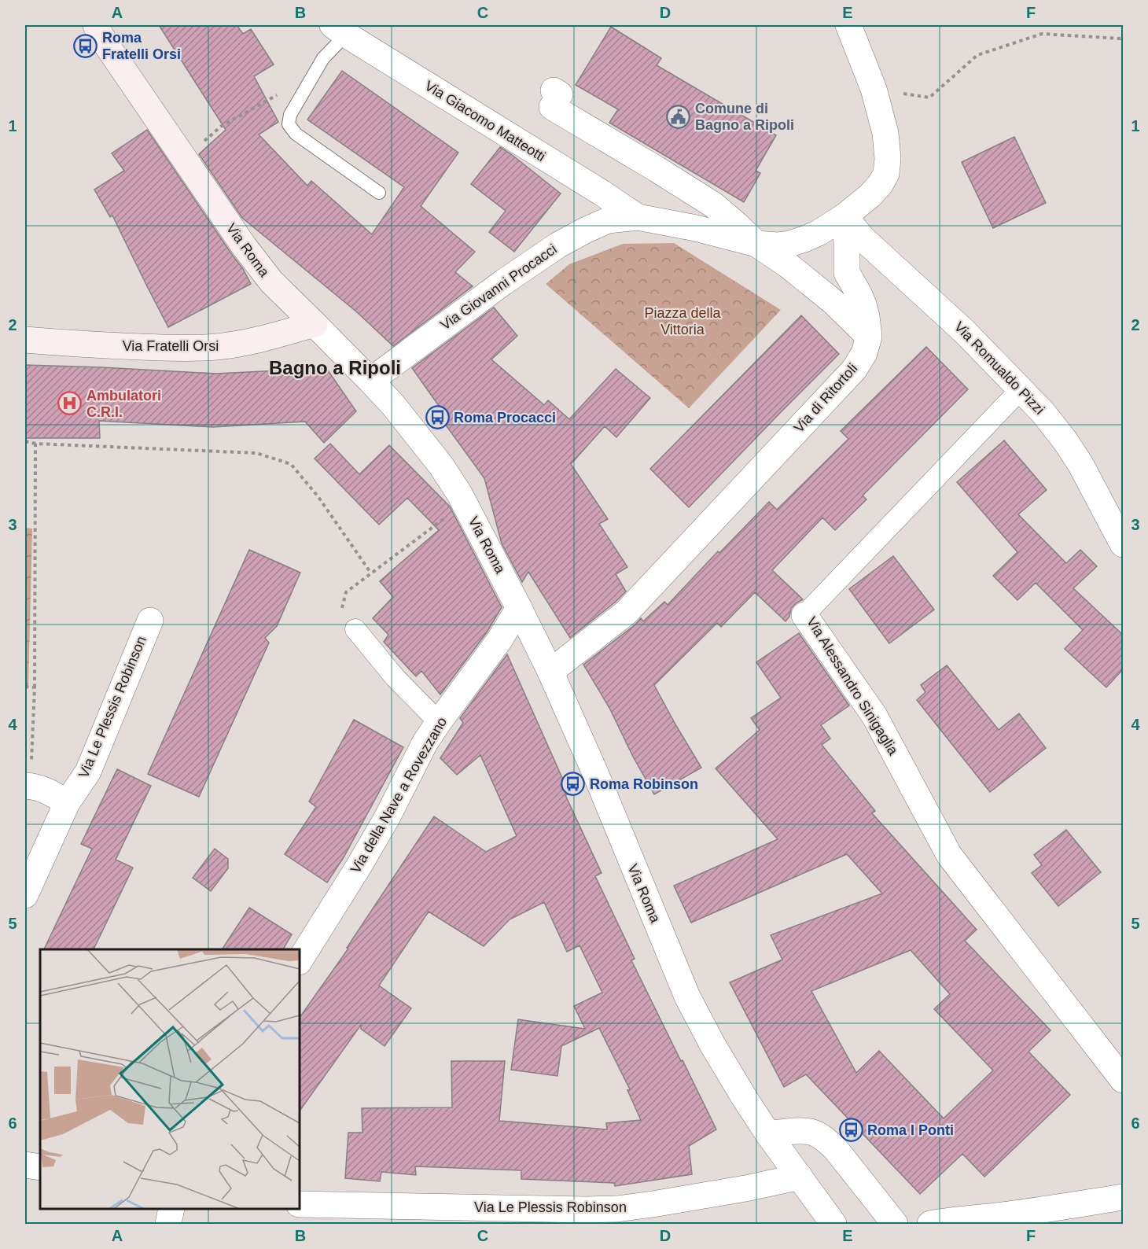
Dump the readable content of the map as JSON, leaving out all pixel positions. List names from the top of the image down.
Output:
{
  "streets": {
    "main road": ["Via Roma", "Via Fratelli Orsi"],
    "street": [
      "Via Giacomo Matteotti",
      "Via Giovanni Procacci",
      "Via Romualdo Pizzi",
      "Via di Ritortoli",
      "Via Alessandro Sinigaglia",
      "Via Le Plessis Robinson",
      "Via della Nave a Rovezzano"
    ]
  },
  "crossings": [
    ["Via Giacomo Matteotti", "Via Giovanni Procacci"],
    ["Via Roma", "Via Giovanni Procacci"],
    ["Via Roma", "Via Fratelli Orsi"],
    ["Via Roma", "Via di Ritortoli"],
    ["Via Roma", "Via Le Plessis Robinson"],
    ["Via Roma", "Via della Nave a Rovezzano"],
    ["Via Romualdo Pizzi", "Via di Ritortoli"],
    ["Via Romualdo Pizzi", "Via Alessandro Sinigaglia"]
  ],
  "districts": ["Bagno a Ripoli"],
  "parks": ["Piazza della Vittoria"],
  "places": {
    "bus stop": [
      "Roma Fratelli Orsi",
      "Roma Procacci",
      "Roma Robinson",
      "Roma I Ponti"
    ],
    "public building": ["Comune di Bagno a Ripoli"],
    "hospital": ["Ambulatori C.R.I."]
  },
  "grid": {
    "columns": [
      "A",
      "B",
      "C",
      "D",
      "E",
      "F"
    ],
    "rows": [
      "1",
      "2",
      "3",
      "4",
      "5",
      "6"
    ]
  }
}
